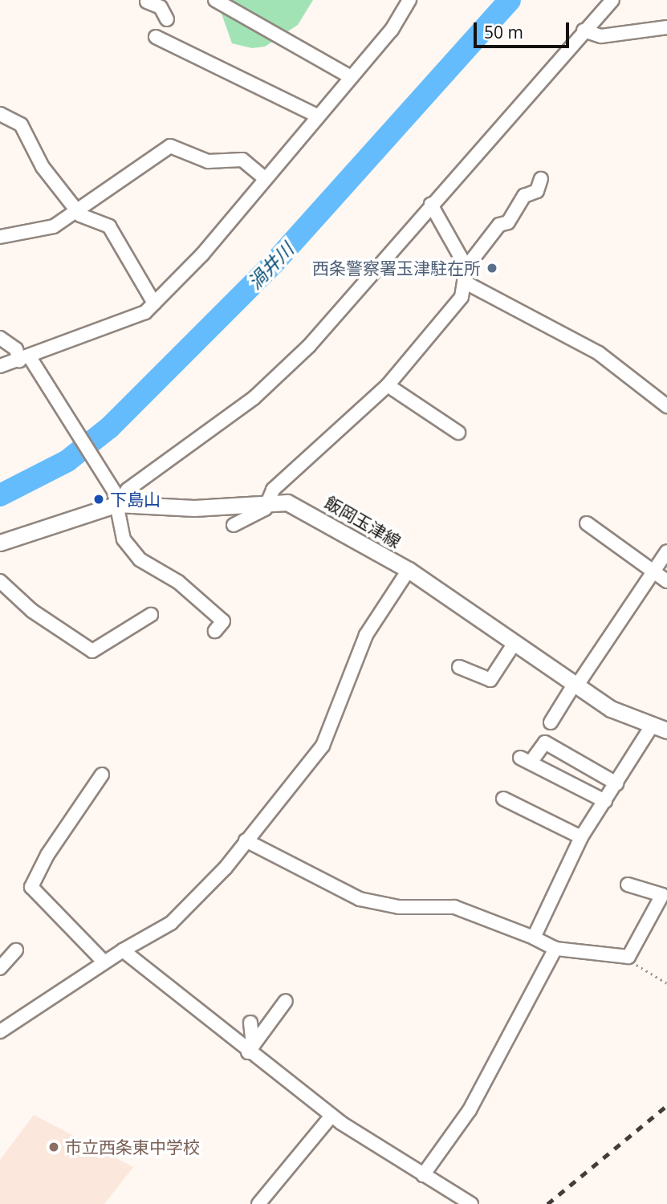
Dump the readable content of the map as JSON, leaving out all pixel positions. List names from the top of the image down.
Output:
{
  "streets": {
    "main road": ["飯岡玉津線"]
  },
  "water": ["渦井川"],
  "places": ["西条警察署玉津駐在所", "下島山", "市立西条東中学校"],
  "scale_bar": "50 m"
}
